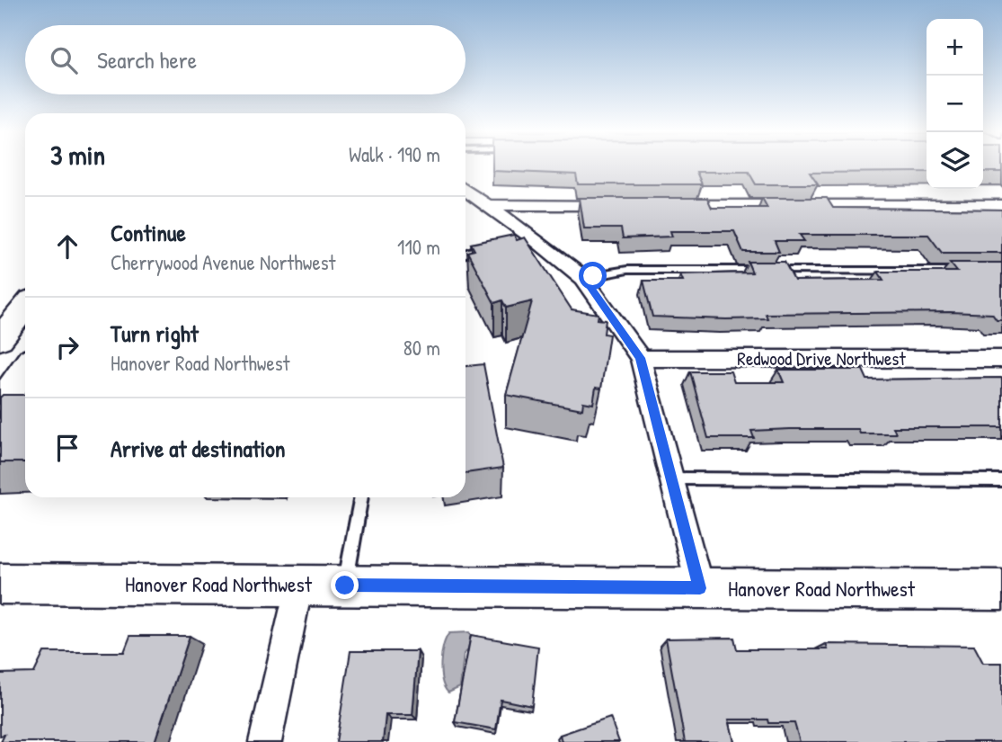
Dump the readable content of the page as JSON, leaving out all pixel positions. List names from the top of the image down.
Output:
{
  "streets": {
    "street": ["Redwood Drive Northwest", "Hanover Road Northwest"]
  },
  "page": {
    "map_buttons": ["+", "−"],
    "search": "Search here",
    "heading": ["3 min", "Walk · 190 m"],
    "list": [
      ["Continue", "Cherrywood Avenue Northwest", "110 m"],
      ["Turn right", "Hanover Road Northwest", "80 m"],
      "Arrive at destination"
    ]
  }
}
